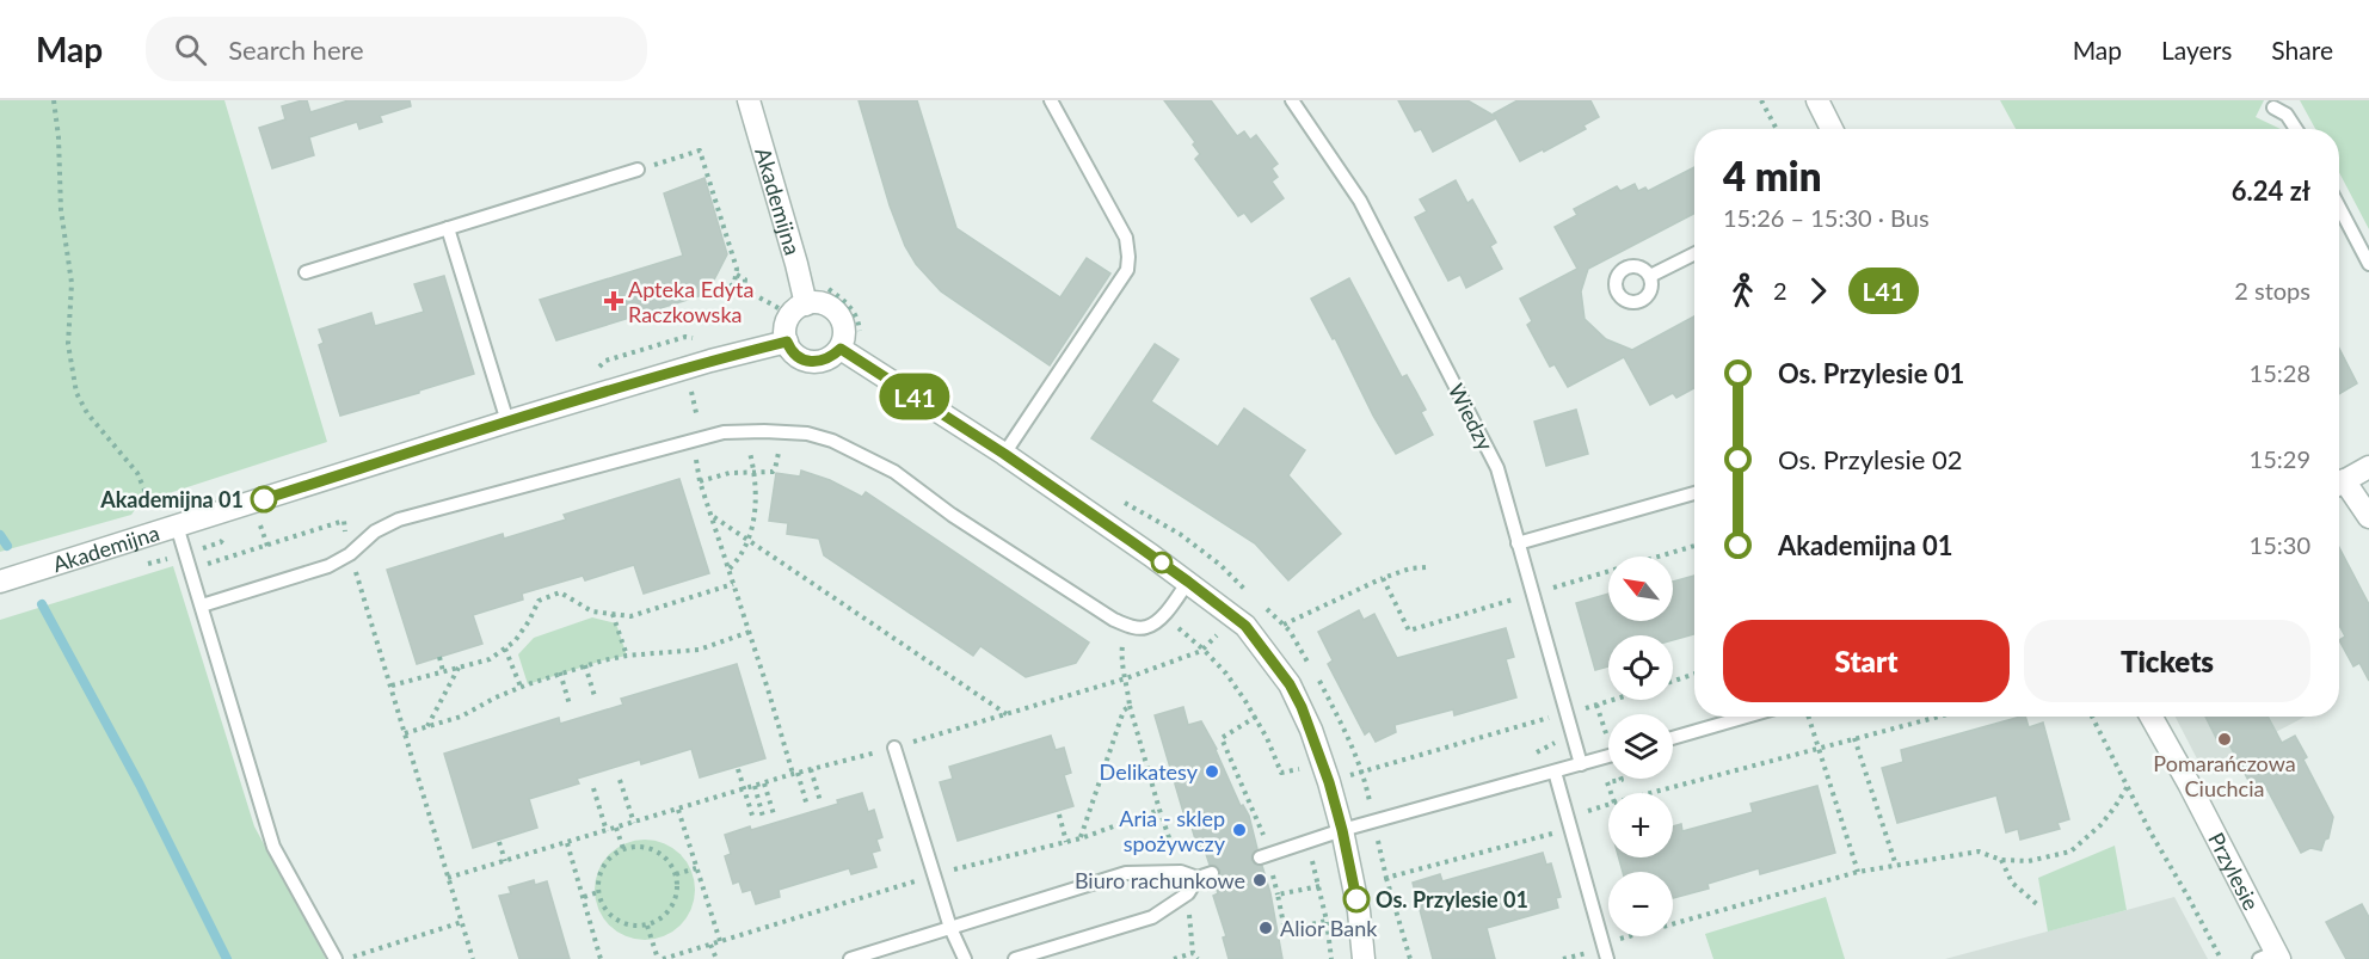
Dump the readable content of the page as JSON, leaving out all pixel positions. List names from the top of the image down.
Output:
{
  "streets": {
    "street": ["Akademijna", "Przylesie"],
    "lane": ["Wiedzy"]
  },
  "places": {
    "health": ["Apteka Edyta Raczkowska"],
    "other": [
      "Akademijna 01",
      "Pomarańczowa Ciuchcia",
      "Delikatesy",
      "Aria - sklep spożywczy",
      "Biuro rachunkowe",
      "Os. Przylesie 01",
      "Alior Bank"
    ]
  },
  "lines": ["bus line L41"],
  "north": "top left",
  "page": {
    "header": "Map",
    "search": "Search here",
    "nav": ["Map", "Layers", "Share"],
    "on_map": "L41",
    "heading": ["4 min", "15:26 – 15:30 · Bus", "6.24 zł"],
    "legs": ["2", "L41", "2 stops"],
    "list": [
      {
        "name": "Os. Przylesie 01",
        "value": "15:28"
      },
      {
        "name": "Os. Przylesie 02",
        "value": "15:29"
      },
      {
        "name": "Akademijna 01",
        "value": "15:30"
      }
    ],
    "map_buttons": ["+", "−"],
    "buttons": ["Start", "Tickets"]
  }
}
